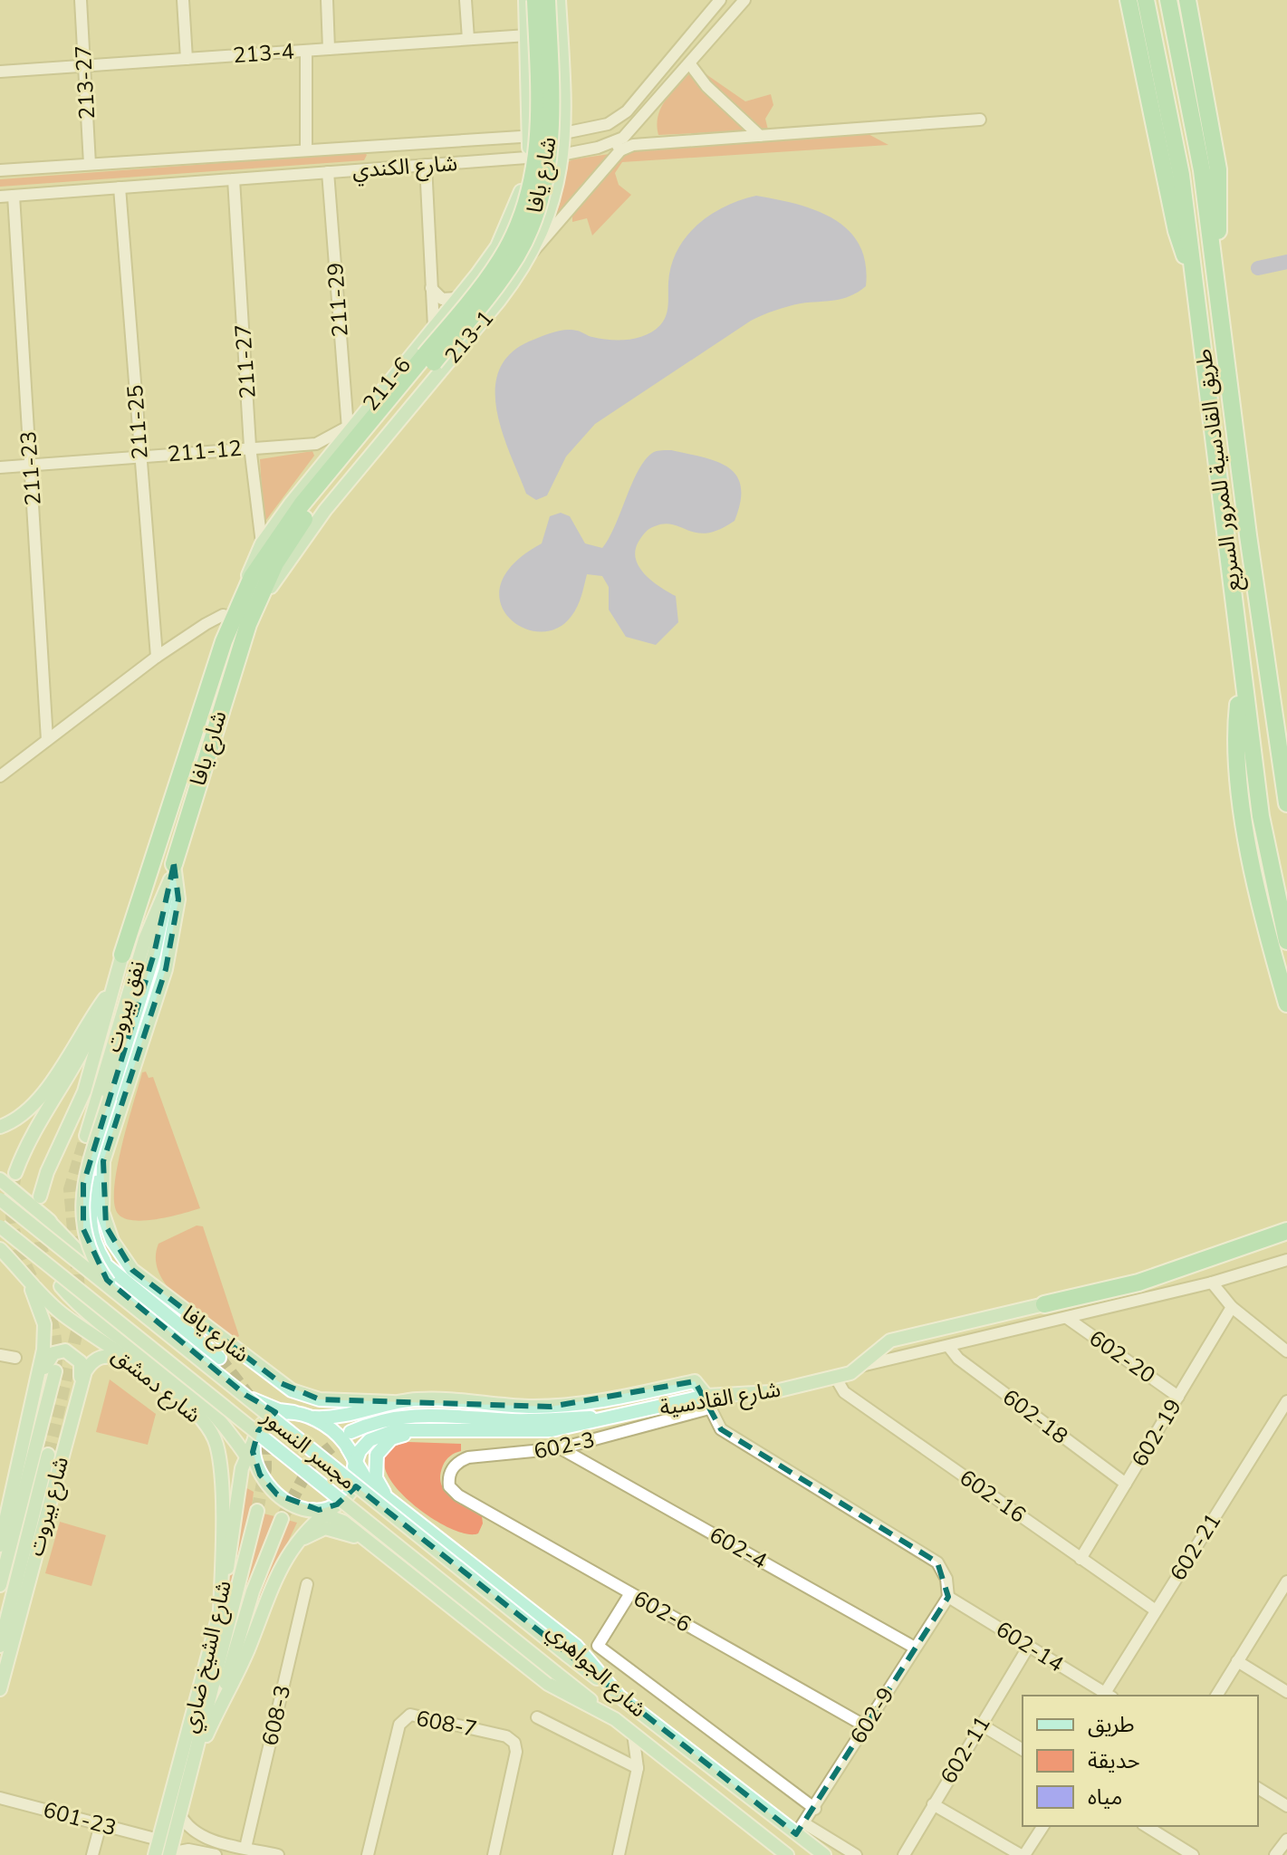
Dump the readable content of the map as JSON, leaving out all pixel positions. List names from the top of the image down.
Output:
{
  "streets": {
    "highway": ["شارع يافا", "طريق القادسية للمرور السريع"],
    "main road": [
      "213-1",
      "211-6",
      "نفق بيروت",
      "شارع دمشق",
      "شارع القادسية",
      "مجسر النسور",
      "شارع بيروت",
      "شارع الشيخ ضاري",
      "شارع الجواهري"
    ],
    "street": [
      "213-4",
      "213-27",
      "شارع الكندي",
      "211-29",
      "211-27",
      "211-25",
      "211-12",
      "211-23",
      "602-20",
      "602-18",
      "602-19",
      "602-3",
      "602-16",
      "602-21",
      "602-4",
      "602-6",
      "602-14",
      "608-3",
      "602-9",
      "608-7",
      "602-11",
      "601-23"
    ]
  },
  "crossings": [
    ["213-4", "213-27"],
    ["213-27", "شارع الكندي"],
    ["شارع الكندي", "211-29"],
    ["شارع الكندي", "213-1"],
    ["شارع الكندي", "211-27"],
    ["شارع الكندي", "211-6"],
    ["شارع الكندي", "211-25"],
    ["شارع الكندي", "211-23"],
    ["شارع يافا", "213-1"],
    ["شارع يافا", "211-6"],
    ["شارع يافا", "نفق بيروت"],
    ["شارع يافا", "شارع القادسية"],
    ["211-29", "211-12"],
    ["213-1", "211-6"],
    ["211-27", "211-6"],
    ["211-27", "211-12"],
    ["211-6", "211-12"],
    ["211-25", "211-12"],
    ["211-12", "211-23"],
    ["602-20", "602-19"],
    ["شارع دمشق", "شارع بيروت"],
    ["شارع دمشق", "شارع الشيخ ضاري"],
    ["شارع القادسية", "602-3"],
    ["شارع القادسية", "602-16"],
    ["شارع القادسية", "شارع الشيخ ضاري"],
    ["شارع القادسية", "شارع الجواهري"],
    ["602-18", "602-19"],
    ["602-19", "602-16"],
    ["602-3", "602-4"],
    ["602-3", "602-6"],
    ["مجسر النسور", "شارع الجواهري"],
    ["602-16", "602-21"],
    ["602-21", "602-14"],
    ["602-4", "602-9"],
    ["602-6", "602-9"],
    ["602-14", "602-9"],
    ["602-14", "602-11"],
    ["شارع الشيخ ضاري", "شارع الجواهري"],
    ["شارع الشيخ ضاري", "601-23"],
    ["شارع الجواهري", "602-9"]
  ],
  "legend": ["طريق", "حديقة", "مياه"]
}
